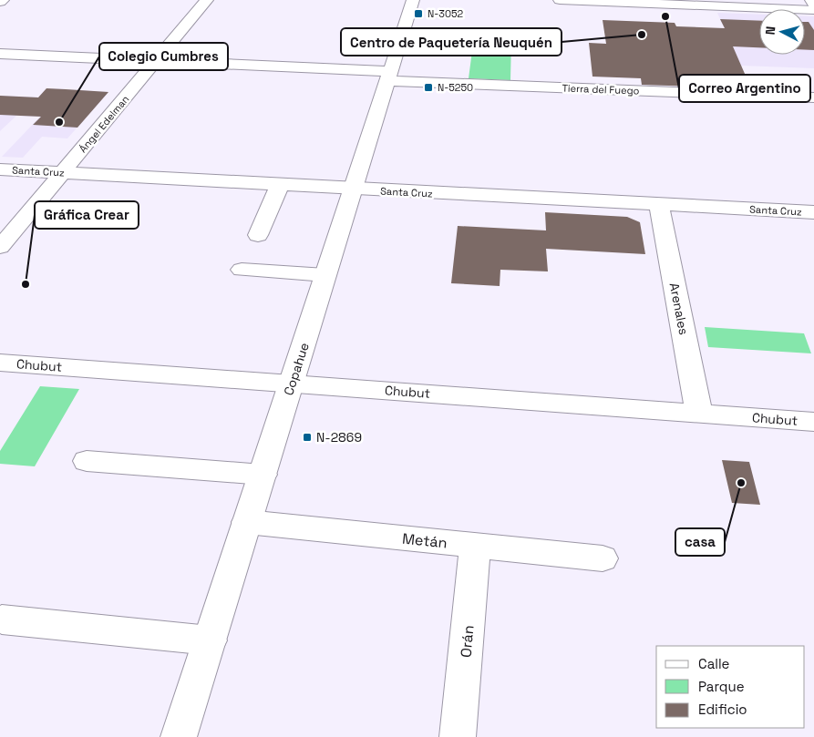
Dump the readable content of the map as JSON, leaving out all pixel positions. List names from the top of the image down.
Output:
{
  "streets": {
    "street": [
      "Tierra del Fuego",
      "Ángel Edelman",
      "Santa Cruz",
      "Arenales",
      "Chubut",
      "Copahue",
      "Metán",
      "Orán"
    ]
  },
  "crossings": [
    ["Tierra del Fuego", "Ángel Edelman"],
    ["Tierra del Fuego", "Copahue"],
    ["Ángel Edelman", "Santa Cruz"],
    ["Santa Cruz", "Arenales"],
    ["Santa Cruz", "Copahue"],
    ["Arenales", "Chubut"],
    ["Chubut", "Copahue"],
    ["Copahue", "Metán"],
    ["Metán", "Orán"]
  ],
  "places": {
    "transit": ["N-3052", "N-5250", "N-2869"],
    "other": [
      "Correo Argentino",
      "Centro de Paquetería Neuquén",
      "Colegio Cumbres",
      "Gráfica Crear",
      "casa"
    ]
  },
  "legend": ["Calle", "Parque", "Edificio"],
  "north": "left"
}
